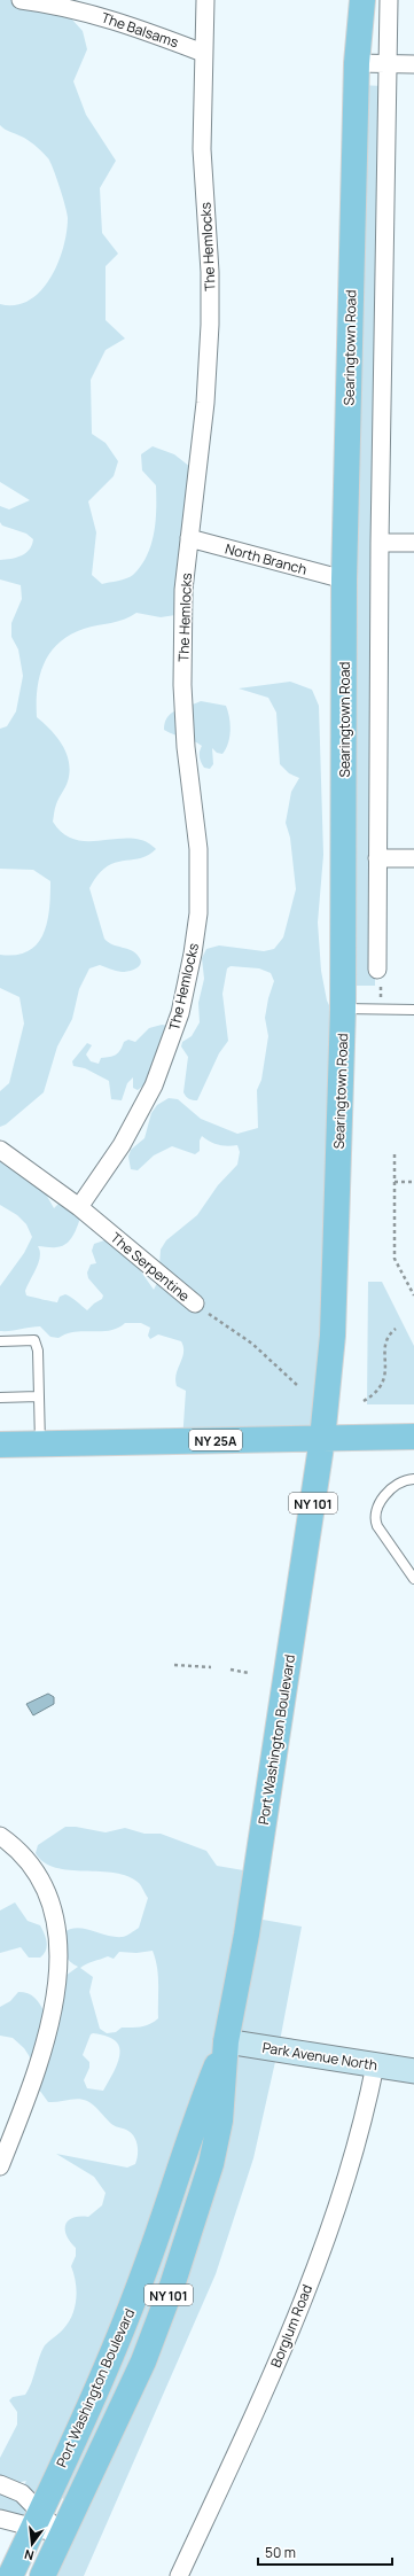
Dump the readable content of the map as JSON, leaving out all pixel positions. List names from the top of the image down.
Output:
{
  "streets": {
    "main road": [
      "Searingtown Road",
      "NY 25A",
      "NY 101",
      "Port Washington Boulevard"
    ],
    "street": [
      "The Balsams",
      "The Hemlocks",
      "North Branch",
      "The Serpentine",
      "Park Avenue North",
      "Borglum Road"
    ]
  },
  "crossings": [
    ["The Balsams", "The Hemlocks"],
    ["The Hemlocks", "North Branch"],
    ["The Hemlocks", "The Serpentine"],
    ["Searingtown Road", "North Branch"],
    ["Searingtown Road", "NY 25A"],
    ["Searingtown Road", "Port Washington Boulevard"],
    ["NY 25A", "Port Washington Boulevard"],
    ["Port Washington Boulevard", "Park Avenue North"],
    ["Park Avenue North", "Borglum Road"]
  ],
  "scale_bar": "50 m",
  "north": "bottom"
}
